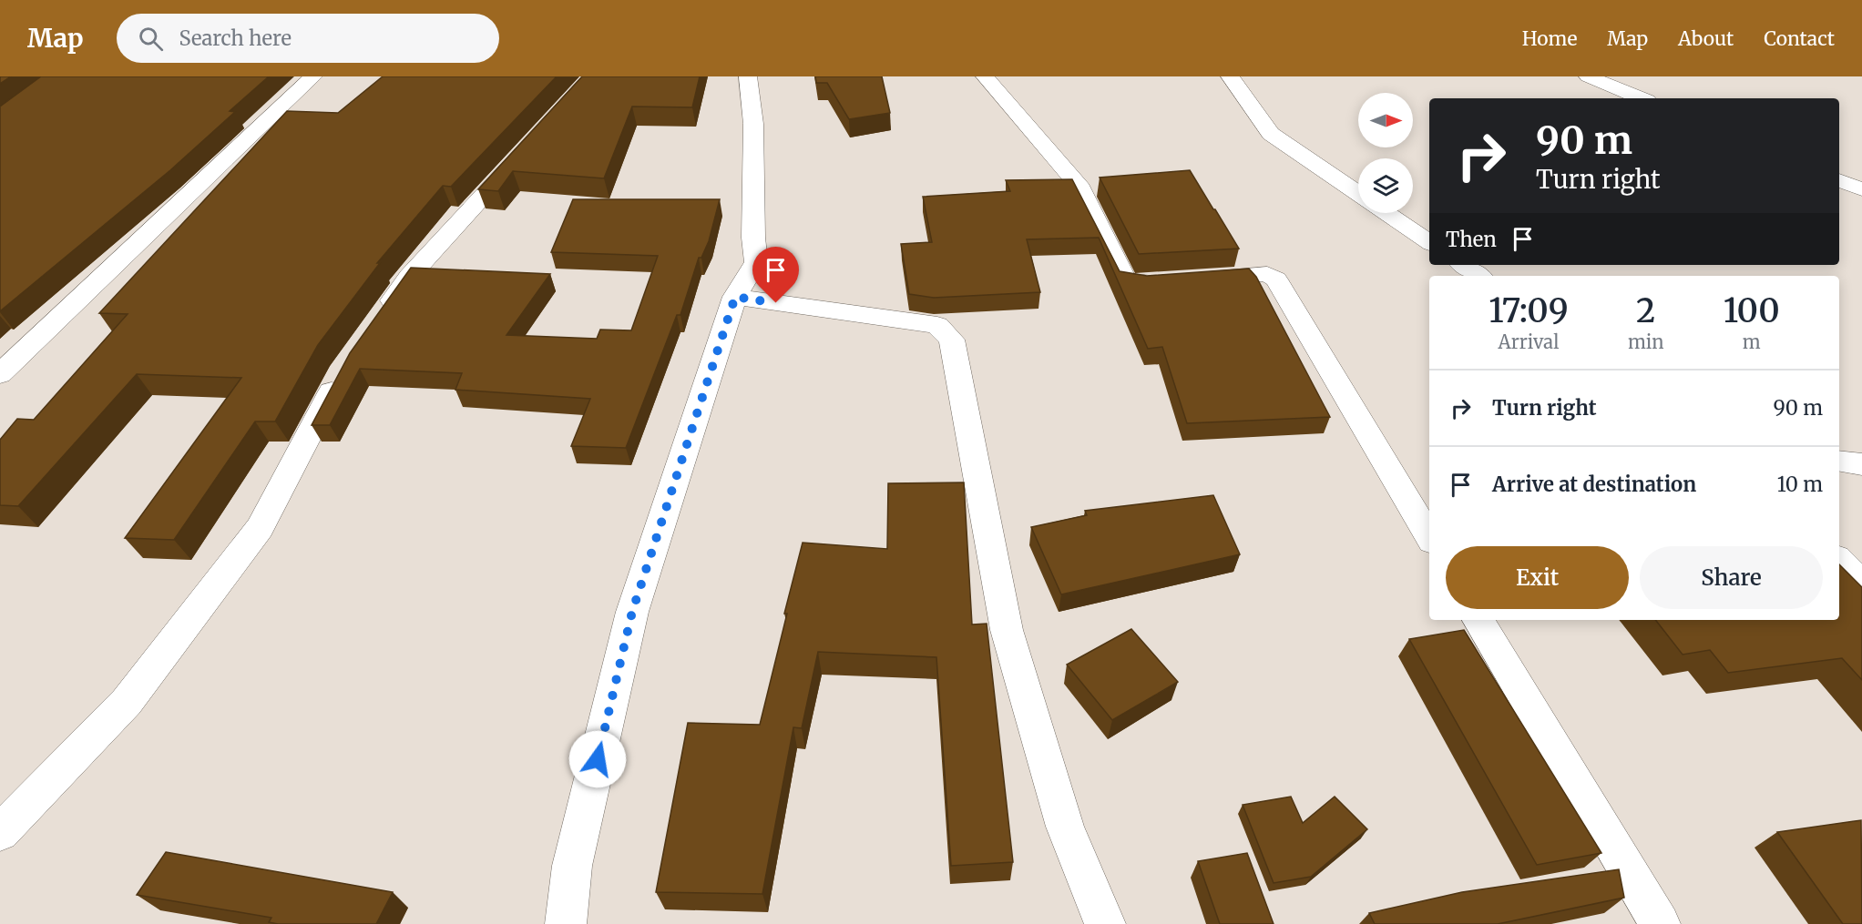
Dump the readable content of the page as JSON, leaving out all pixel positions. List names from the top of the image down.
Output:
{
  "north": "right",
  "page": {
    "header": "Map",
    "search": "Search here",
    "nav": [
      "Home",
      "Map",
      "About",
      "Contact"
    ],
    "turn": ["90 m", "Turn right"],
    "then": "Then",
    "eta": [
      "17:09",
      "Arrival",
      "2",
      "min",
      "100",
      "m"
    ],
    "list": [
      {
        "name": "Turn right",
        "value": "90 m"
      },
      {
        "name": "Arrive at destination",
        "value": "10 m"
      }
    ],
    "buttons": ["Exit", "Share"]
  }
}
